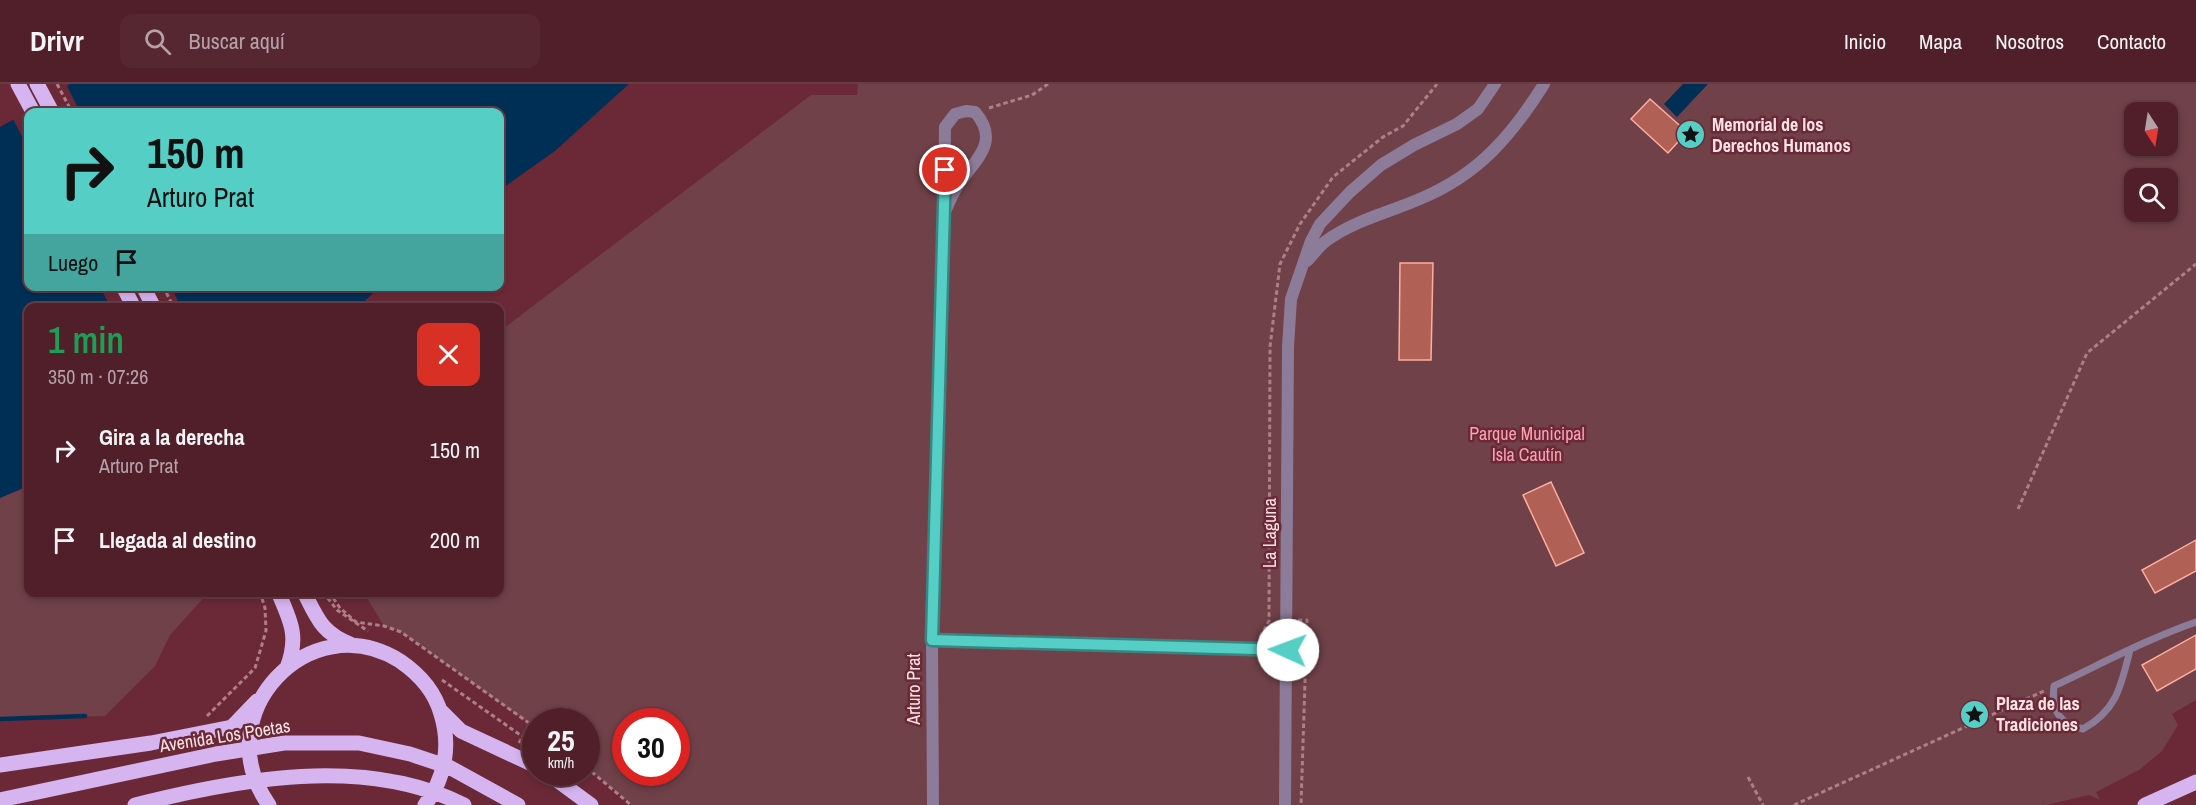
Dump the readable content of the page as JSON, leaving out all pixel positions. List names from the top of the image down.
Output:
{
  "streets": {
    "main road": ["Avenida Los Poetas"],
    "street": ["La Laguna", "Arturo Prat"]
  },
  "parks": ["Parque Municipal Isla Cautín"],
  "places": {
    "place": ["Memorial de los Derechos Humanos", "Plaza de las Tradiciones"]
  },
  "north": "bottom",
  "page": {
    "header": "Drivr",
    "search": "Buscar aquí",
    "nav": [
      "Inicio",
      "Mapa",
      "Nosotros",
      "Contacto"
    ],
    "turn": ["150 m", "Arturo Prat"],
    "then": "Luego",
    "heading": ["1 min", "350 m · 07:26"],
    "list": [
      {
        "name": "Gira a la derecha",
        "note": "Arturo Prat",
        "value": "150 m"
      },
      {
        "name": "Llegada al destino",
        "value": "200 m"
      }
    ],
    "speed": "25 km/h",
    "limit": "30"
  }
}
